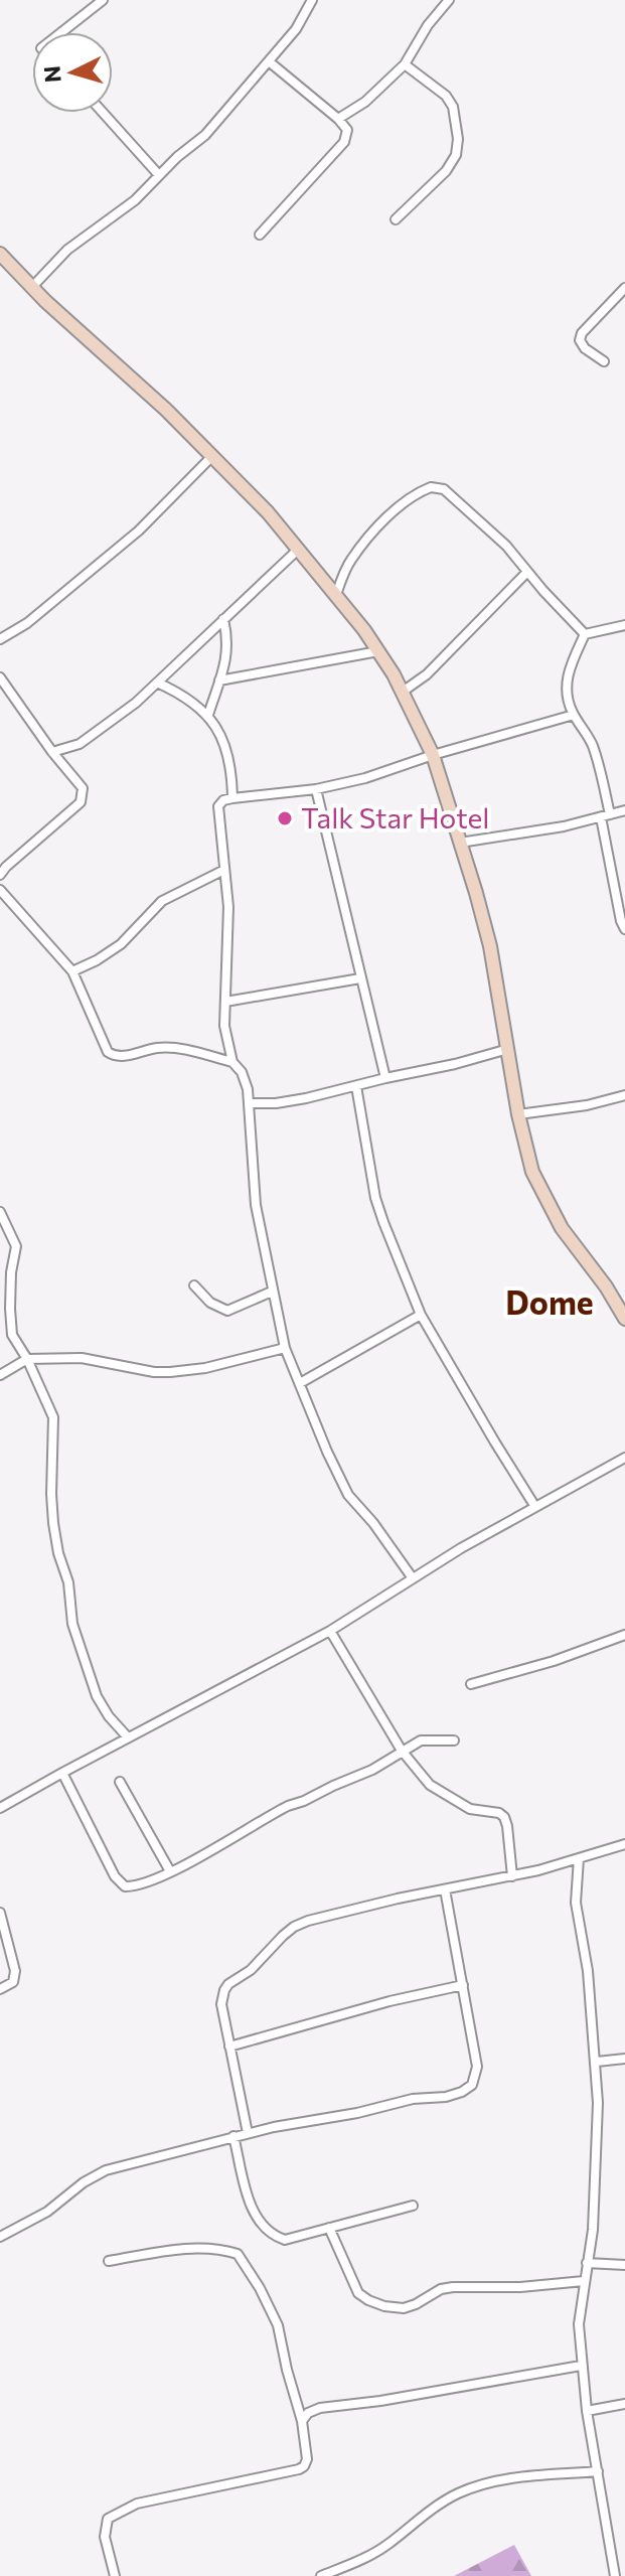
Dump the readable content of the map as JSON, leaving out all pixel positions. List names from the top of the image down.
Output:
{
  "districts": ["Dome"],
  "places": ["Talk Star Hotel"],
  "north": "left"
}
